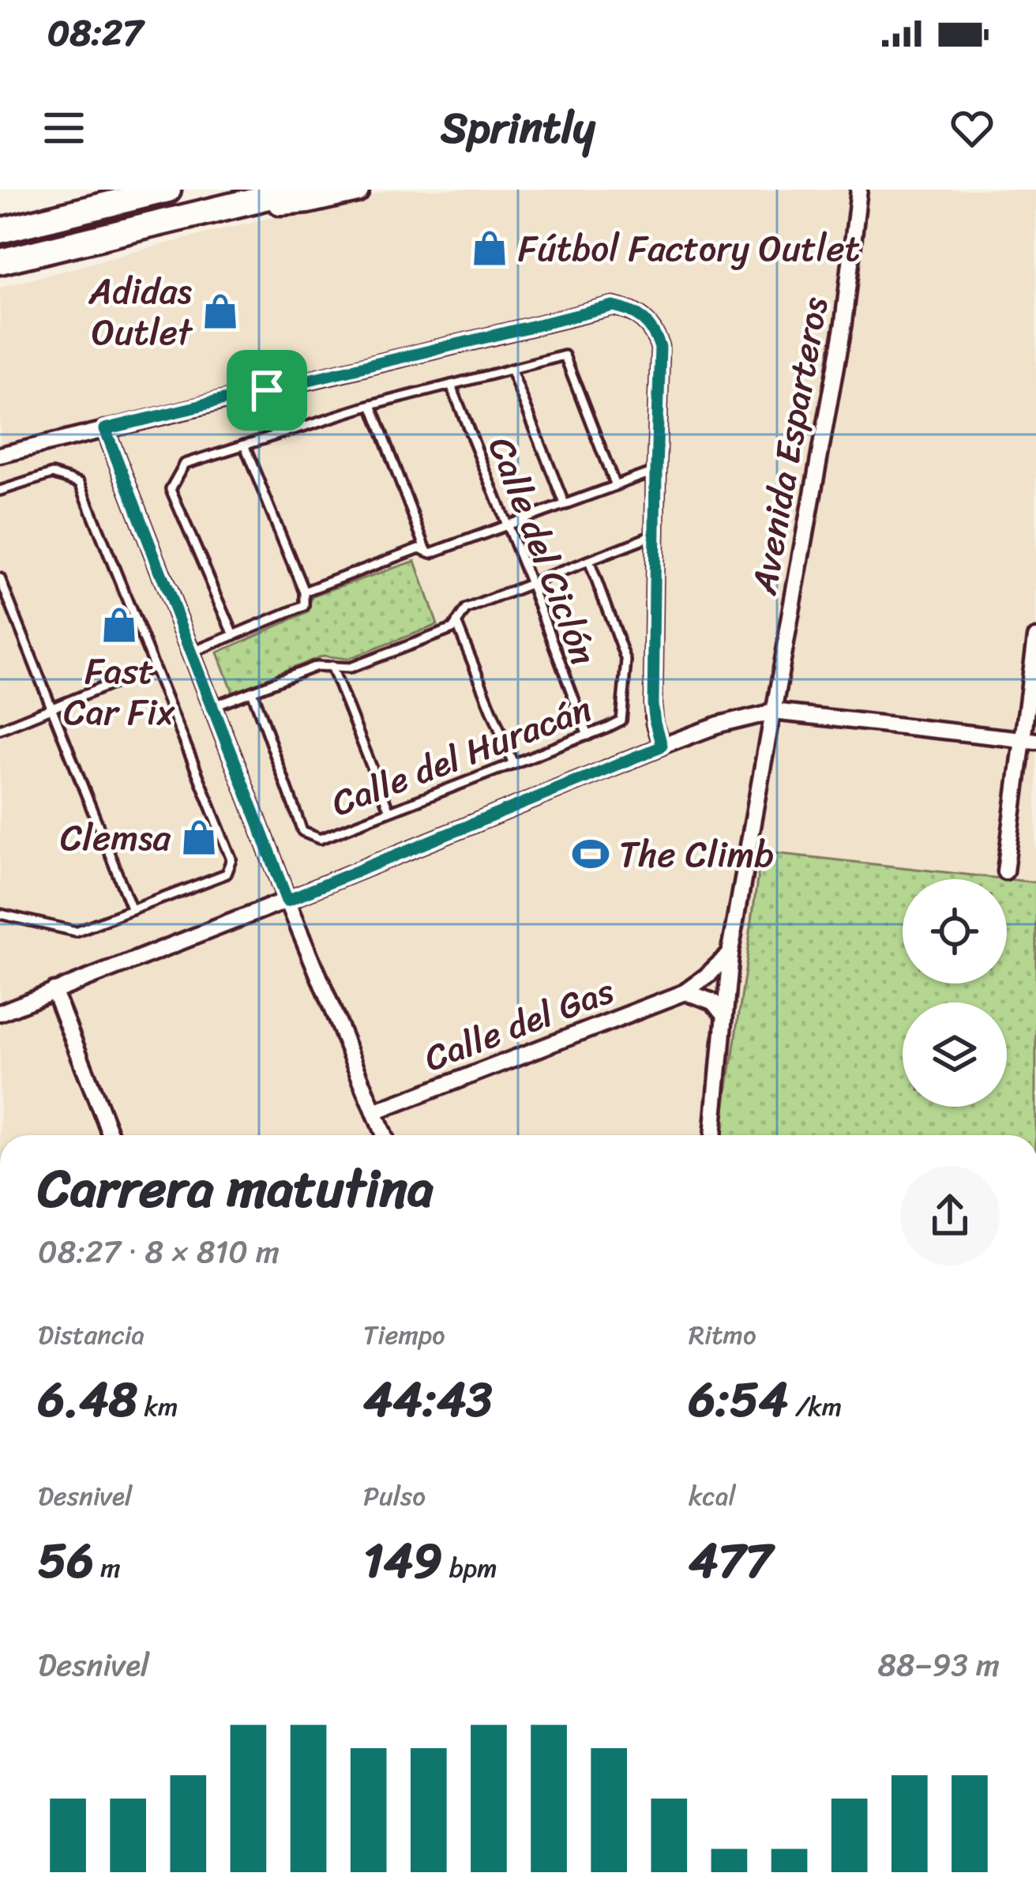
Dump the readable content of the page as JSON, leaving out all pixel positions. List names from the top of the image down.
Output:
{
  "streets": {
    "street": ["Avenida Esparteros", "Calle del Gas"],
    "lane": ["Calle del Ciclón", "Calle del Huracán"]
  },
  "crossings": [
    ["Avenida Esparteros", "Calle del Gas"],
    ["Calle del Ciclón", "Calle del Huracán"]
  ],
  "places": {
    "shop": [
      "Fútbol Factory Outlet",
      "Adidas Outlet",
      "Fast Car Fix",
      "Clemsa"
    ],
    "sports": ["The Climb"]
  },
  "page": {
    "status": "08:27",
    "header": "Sprintly",
    "heading": ["Carrera matutina", "08:27 · 8 × 810 m"],
    "stats": [
      ["Distancia", "6.48 km"],
      ["Tiempo", "44:43"],
      ["Ritmo", "6:54 /km"],
      ["Desnivel", "56 m"],
      ["Pulso", "149 bpm"],
      ["kcal", "477"]
    ],
    "chart": ["Desnivel", "88–93 m"]
  }
}
